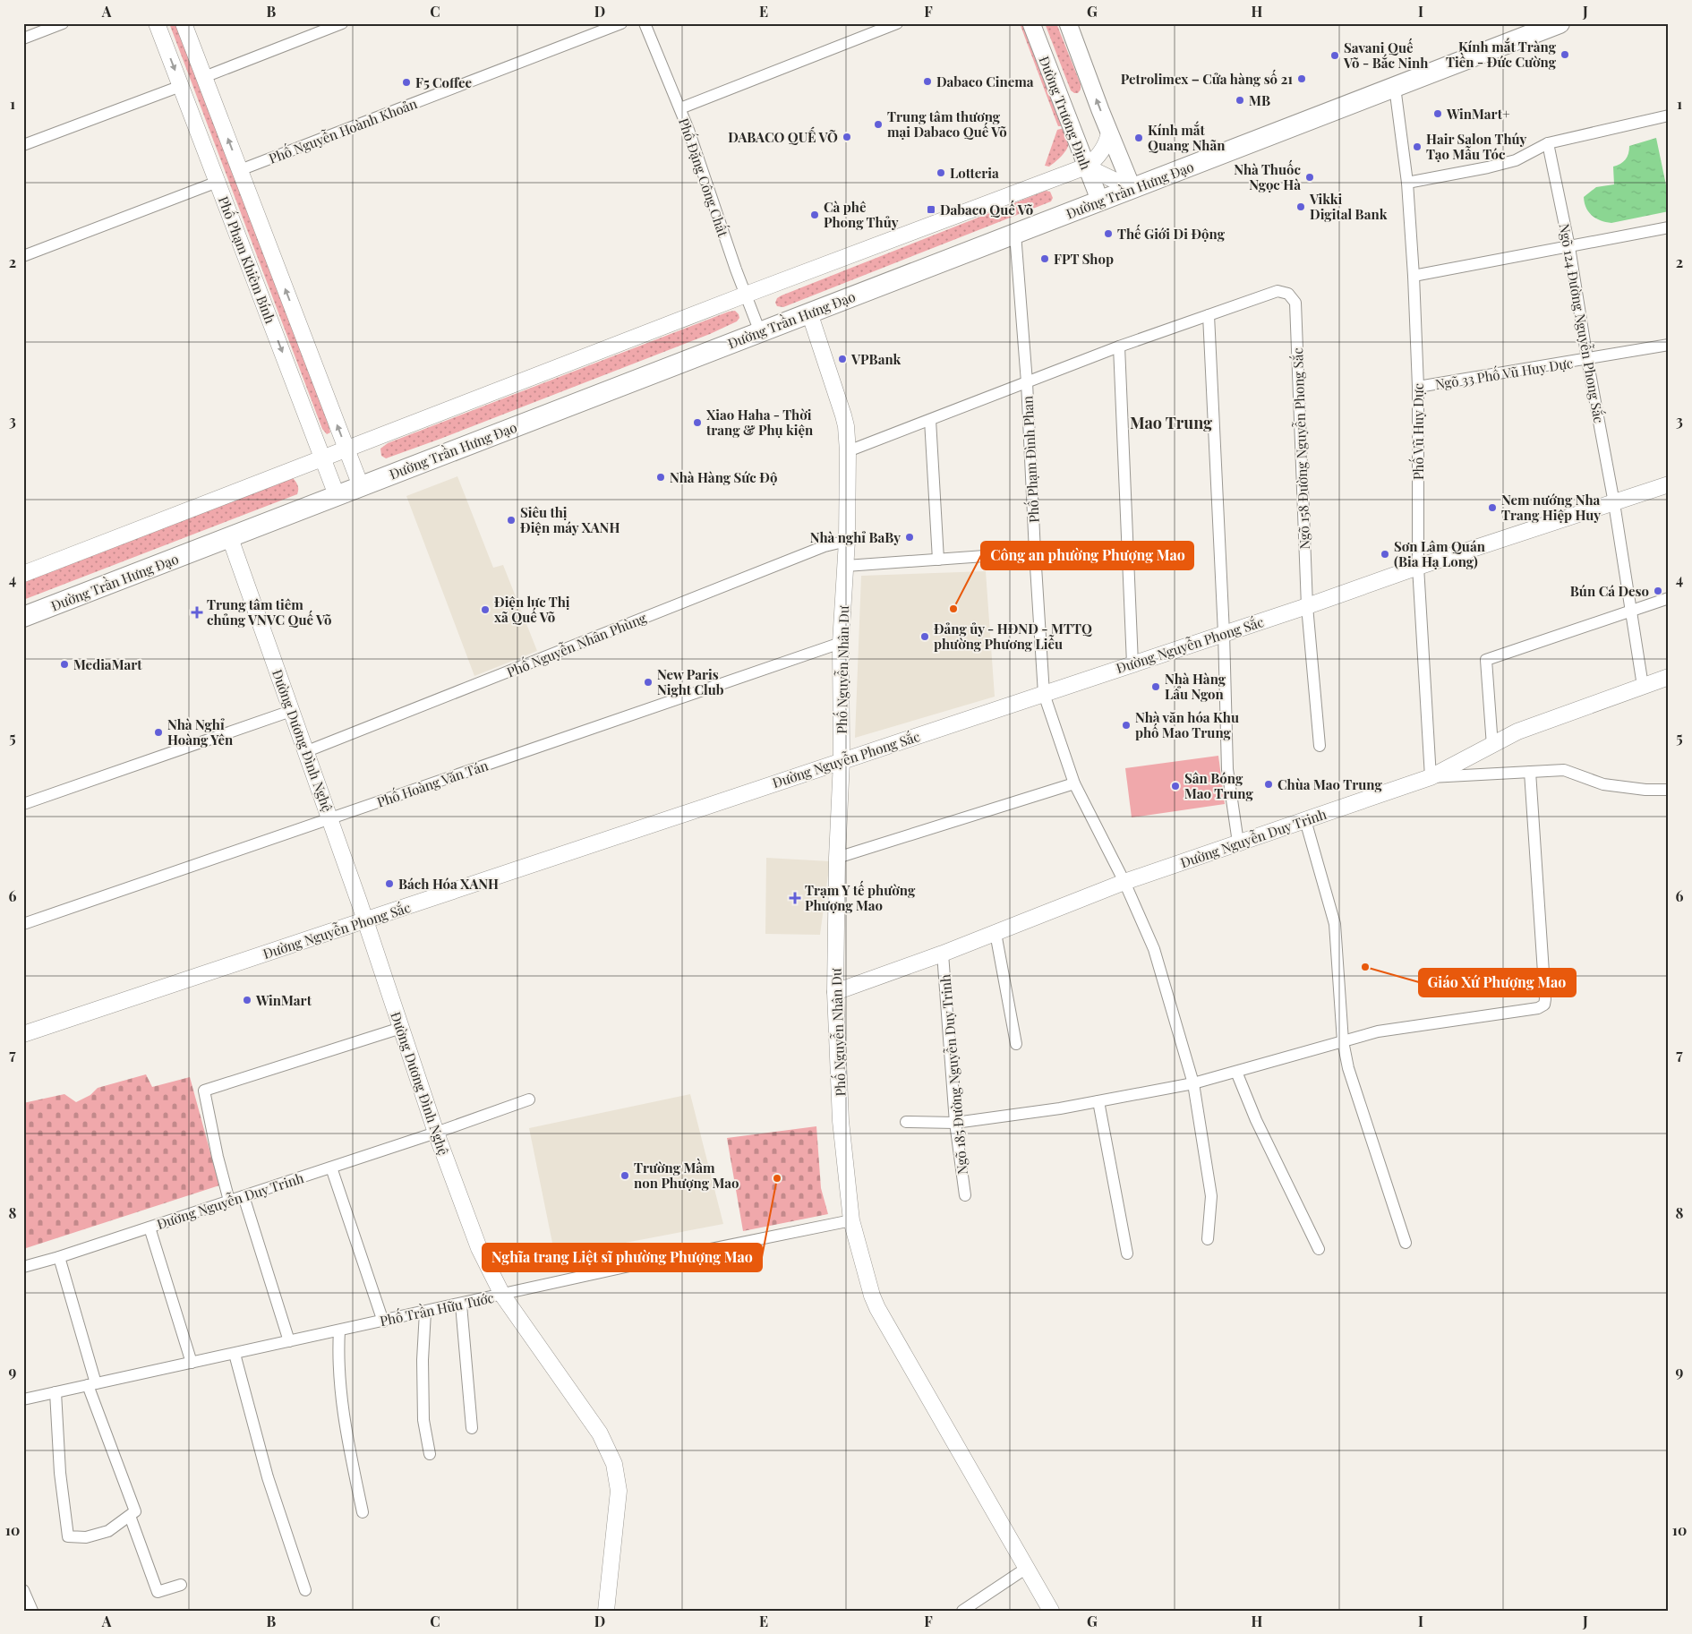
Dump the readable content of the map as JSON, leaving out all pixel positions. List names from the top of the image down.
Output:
{
  "streets": {
    "highway": ["Đường Trần Hưng Đạo"],
    "main road": [
      "Đường Trương Định",
      "Phố Phạm Khiêm Bính",
      "Đường Nguyễn Phong Sắc",
      "Phố Nguyễn Nhân Dư",
      "Đường Dương Đình Nghệ",
      "Đường Nguyễn Duy Trinh"
    ],
    "street": [
      "Phố Nguyễn Hoành Khoản",
      "Phố Đặng Công Chất",
      "Ngõ 124 Đường Nguyễn Phong Sắc",
      "Ngõ 33 Phố Vũ Huy Dực",
      "Phố Vũ Huy Dực",
      "Ngõ 158 Đường Nguyễn Phong Sắc",
      "Phố Phạm Đình Phan",
      "Phố Nguyễn Nhân Phùng",
      "Phố Hoàng Văn Tán",
      "Ngõ 185 Đường Nguyễn Duy Trinh",
      "Phố Trần Hữu Tước"
    ]
  },
  "crossings": [
    ["Đường Trương Định", "Đường Trần Hưng Đạo"],
    ["Phố Nguyễn Hoành Khoản", "Phố Phạm Khiêm Bính"],
    ["Phố Đặng Công Chất", "Đường Trần Hưng Đạo"],
    ["Đường Trần Hưng Đạo", "Phố Phạm Khiêm Bính"],
    ["Đường Trần Hưng Đạo", "Phố Vũ Huy Dực"],
    ["Đường Trần Hưng Đạo", "Phố Phạm Đình Phan"],
    ["Đường Trần Hưng Đạo", "Phố Nguyễn Nhân Dư"],
    ["Đường Trần Hưng Đạo", "Đường Dương Đình Nghệ"],
    ["Ngõ 124 Đường Nguyễn Phong Sắc", "Ngõ 33 Phố Vũ Huy Dực"],
    ["Ngõ 124 Đường Nguyễn Phong Sắc", "Đường Nguyễn Phong Sắc"],
    ["Ngõ 124 Đường Nguyễn Phong Sắc", "Đường Nguyễn Duy Trinh"],
    ["Ngõ 33 Phố Vũ Huy Dực", "Phố Vũ Huy Dực"],
    ["Phố Vũ Huy Dực", "Đường Nguyễn Phong Sắc"],
    ["Phố Vũ Huy Dực", "Đường Nguyễn Duy Trinh"],
    ["Ngõ 158 Đường Nguyễn Phong Sắc", "Đường Nguyễn Phong Sắc"],
    ["Phố Phạm Đình Phan", "Đường Nguyễn Phong Sắc"],
    ["Phố Phạm Đình Phan", "Đường Nguyễn Duy Trinh"],
    ["Phố Nguyễn Nhân Phùng", "Phố Nguyễn Nhân Dư"],
    ["Phố Nguyễn Nhân Phùng", "Đường Dương Đình Nghệ"],
    ["Đường Nguyễn Phong Sắc", "Phố Nguyễn Nhân Dư"],
    ["Đường Nguyễn Phong Sắc", "Đường Dương Đình Nghệ"],
    ["Phố Nguyễn Nhân Dư", "Phố Hoàng Văn Tán"],
    ["Phố Nguyễn Nhân Dư", "Đường Nguyễn Duy Trinh"],
    ["Phố Nguyễn Nhân Dư", "Phố Trần Hữu Tước"],
    ["Đường Dương Đình Nghệ", "Phố Hoàng Văn Tán"],
    ["Đường Dương Đình Nghệ", "Đường Nguyễn Duy Trinh"],
    ["Đường Dương Đình Nghệ", "Phố Trần Hữu Tước"],
    ["Đường Nguyễn Duy Trinh", "Ngõ 185 Đường Nguyễn Duy Trinh"]
  ],
  "districts": ["Mao Trung"],
  "places": {
    "other": [
      "Kính mắt Tràng Tiền - Đức Cường",
      "Savani Quế Võ - Bắc Ninh",
      "Petrolimex – Cửa hàng số 21",
      "Dabaco Cinema",
      "F5 Coffee",
      "MB",
      "WinMart+",
      "Trung tâm thương mại Dabaco Quế Võ",
      "DABACO QUẾ VÕ",
      "Kính mắt Quang Nhãn",
      "Hair Salon Thúy Tạo Mẫu Tóc",
      "Lotteria",
      "Nhà Thuốc Ngọc Hà",
      "Vikki Digital Bank",
      "Cà phê Phong Thủy",
      "Thế Giới Di Động",
      "FPT Shop",
      "VPBank",
      "Xiao Haha - Thời trang & Phụ kiện",
      "Nhà Hàng Sức Độ",
      "Nem nướng Nha Trang Hiệp Huy",
      "Siêu thị Điện máy XANH",
      "Nhà nghỉ BaBy",
      "Sơn Lâm Quán (Bia Hạ Long)",
      "Bún Cá Deso",
      "Công an phường Phượng Mao",
      "Điện lực Thị xã Quế Võ",
      "Đảng ủy - HĐND - MTTQ phường Phương Liễu",
      "MediaMart",
      "New Paris Night Club",
      "Nhà Hàng Lẩu Ngon",
      "Nhà văn hóa Khu phố Mao Trung",
      "Nhà Nghỉ Hoàng Yên",
      "Chùa Mao Trung",
      "Sân Bóng Mao Trung",
      "Bách Hóa XANH",
      "Giáo Xứ Phượng Mao",
      "WinMart",
      "Trường Mầm non Phượng Mao",
      "Nghĩa trang Liệt sĩ phường Phượng Mao"
    ],
    "transit": ["Dabaco Quế Võ"],
    "health": ["Trung tâm tiêm chủng VNVC Quế Võ", "Trạm Y tế phường Phượng Mao"]
  },
  "grid": {
    "columns": [
      "A",
      "B",
      "C",
      "D",
      "E",
      "F",
      "G",
      "H",
      "I",
      "J"
    ],
    "rows": [
      "1",
      "2",
      "3",
      "4",
      "5",
      "6",
      "7",
      "8",
      "9",
      "10"
    ]
  }
}
